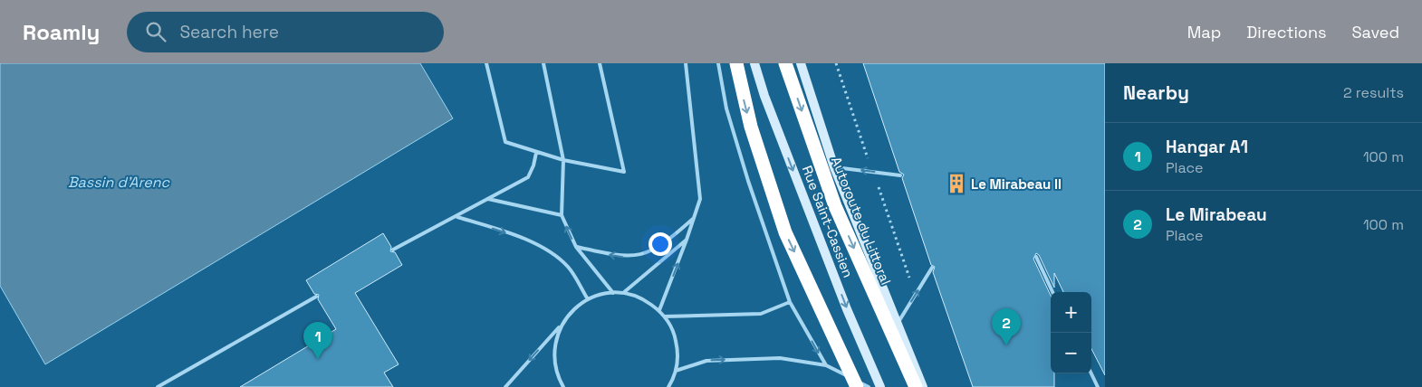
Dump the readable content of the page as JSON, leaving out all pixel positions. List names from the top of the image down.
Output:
{
  "streets": {
    "highway": ["Autoroute du Littoral"],
    "street": ["Rue Saint-Cassien"]
  },
  "water": ["Bassin d'Arenc"],
  "places": {
    "building": ["Le Mirabeau II"]
  },
  "page": {
    "header": "Roamly",
    "search": "Search here",
    "nav": ["Map", "Directions", "Saved"],
    "heading": ["Nearby", "2 results"],
    "list": [
      {
        "mark": "1",
        "name": "Hangar A1",
        "note": "Place",
        "value": "100 m"
      },
      {
        "mark": "2",
        "name": "Le Mirabeau",
        "note": "Place",
        "value": "100 m"
      }
    ],
    "map_buttons": ["+", "−"],
    "pins": ["2", "1"]
  }
}
